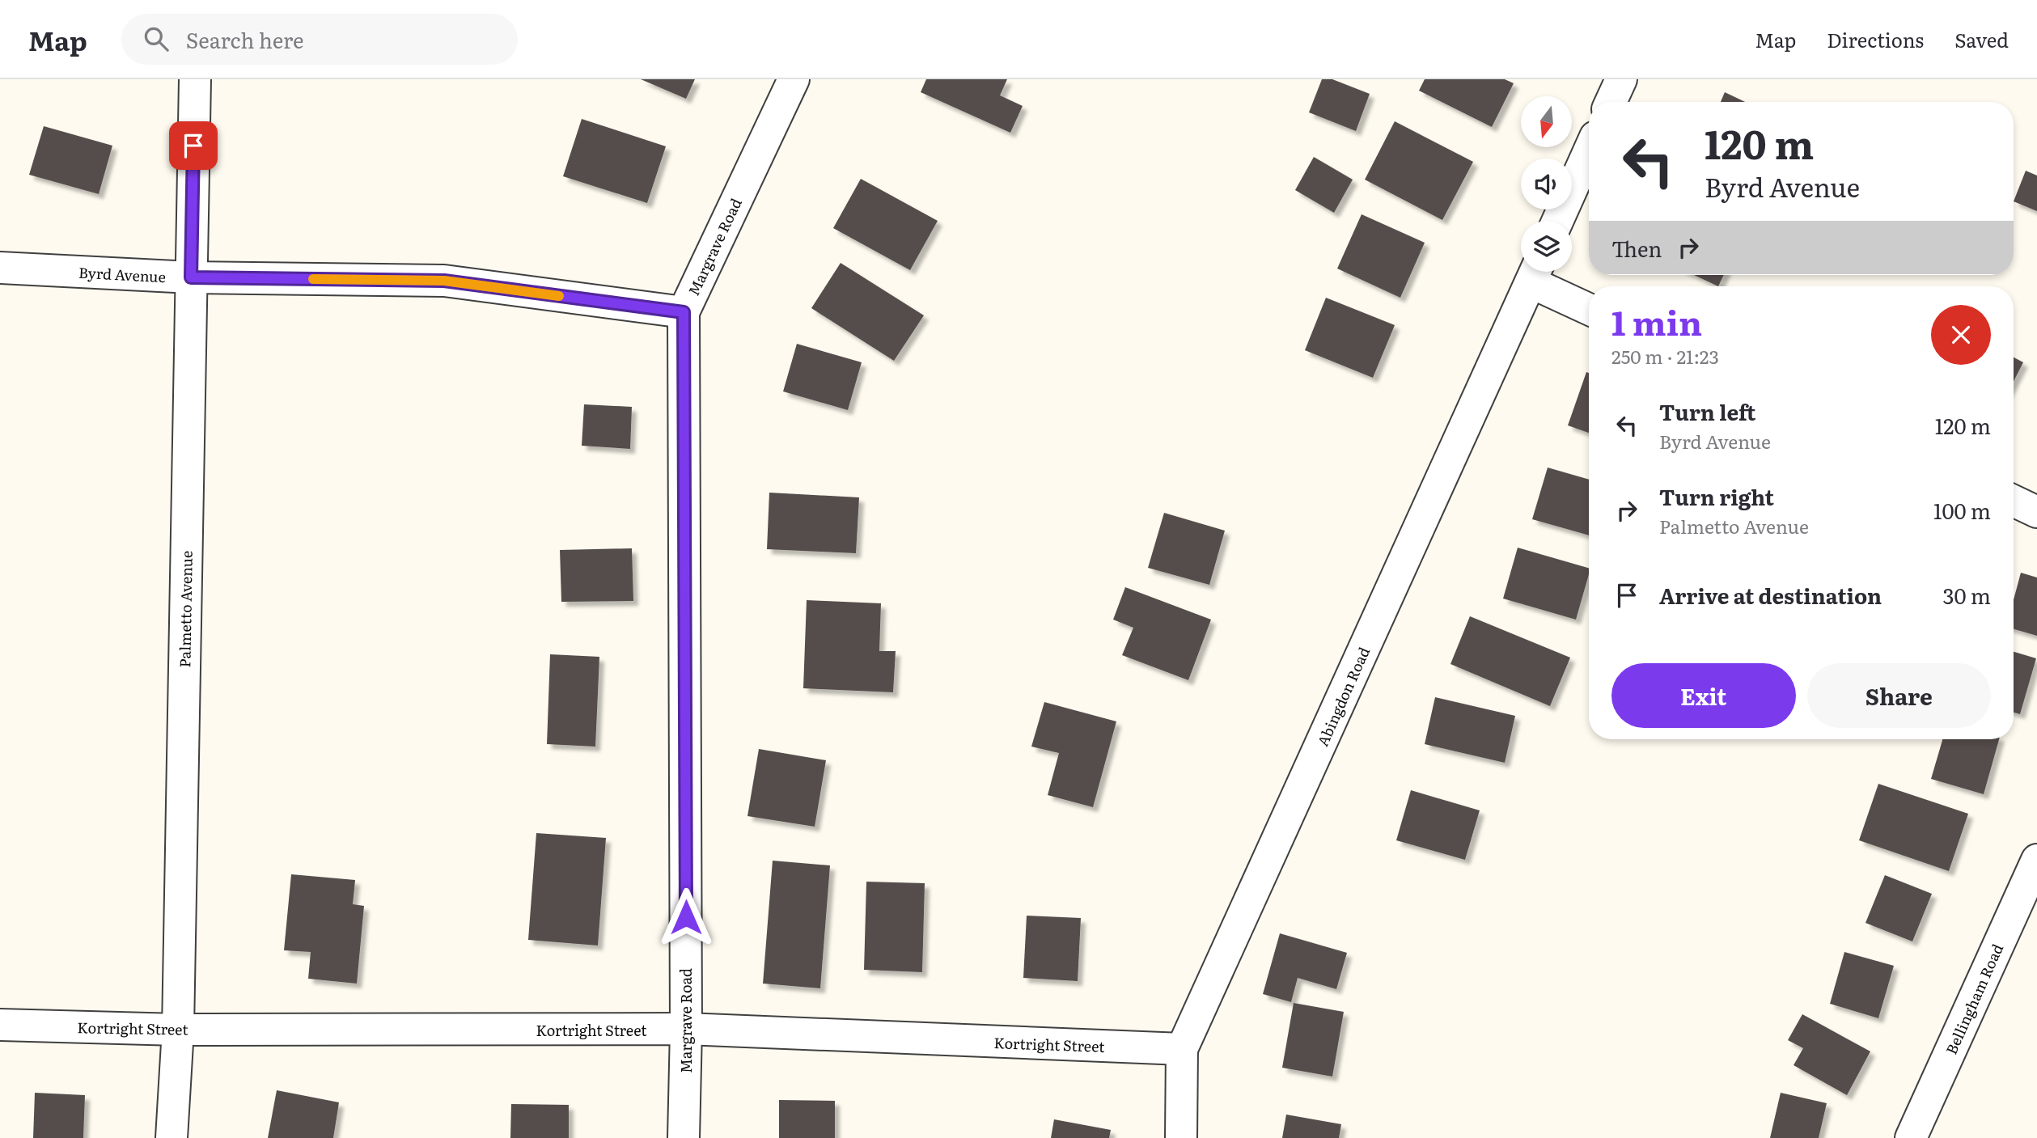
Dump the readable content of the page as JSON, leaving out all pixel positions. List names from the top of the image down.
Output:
{
  "streets": {
    "street": [
      "Margrave Road",
      "Byrd Avenue",
      "Palmetto Avenue",
      "Abingdon Road",
      "Bellingham Road",
      "Kortright Street"
    ]
  },
  "crossings": [
    ["Margrave Road", "Byrd Avenue"],
    ["Margrave Road", "Kortright Street"],
    ["Byrd Avenue", "Palmetto Avenue"],
    ["Palmetto Avenue", "Kortright Street"],
    ["Abingdon Road", "Kortright Street"]
  ],
  "north": "bottom",
  "page": {
    "header": "Map",
    "search": "Search here",
    "nav": ["Map", "Directions", "Saved"],
    "turn": ["120 m", "Byrd Avenue"],
    "then": "Then",
    "heading": ["1 min", "250 m · 21:23"],
    "list": [
      {
        "name": "Turn left",
        "note": "Byrd Avenue",
        "value": "120 m"
      },
      {
        "name": "Turn right",
        "note": "Palmetto Avenue",
        "value": "100 m"
      },
      {
        "name": "Arrive at destination",
        "value": "30 m"
      }
    ],
    "buttons": ["Exit", "Share"]
  }
}
